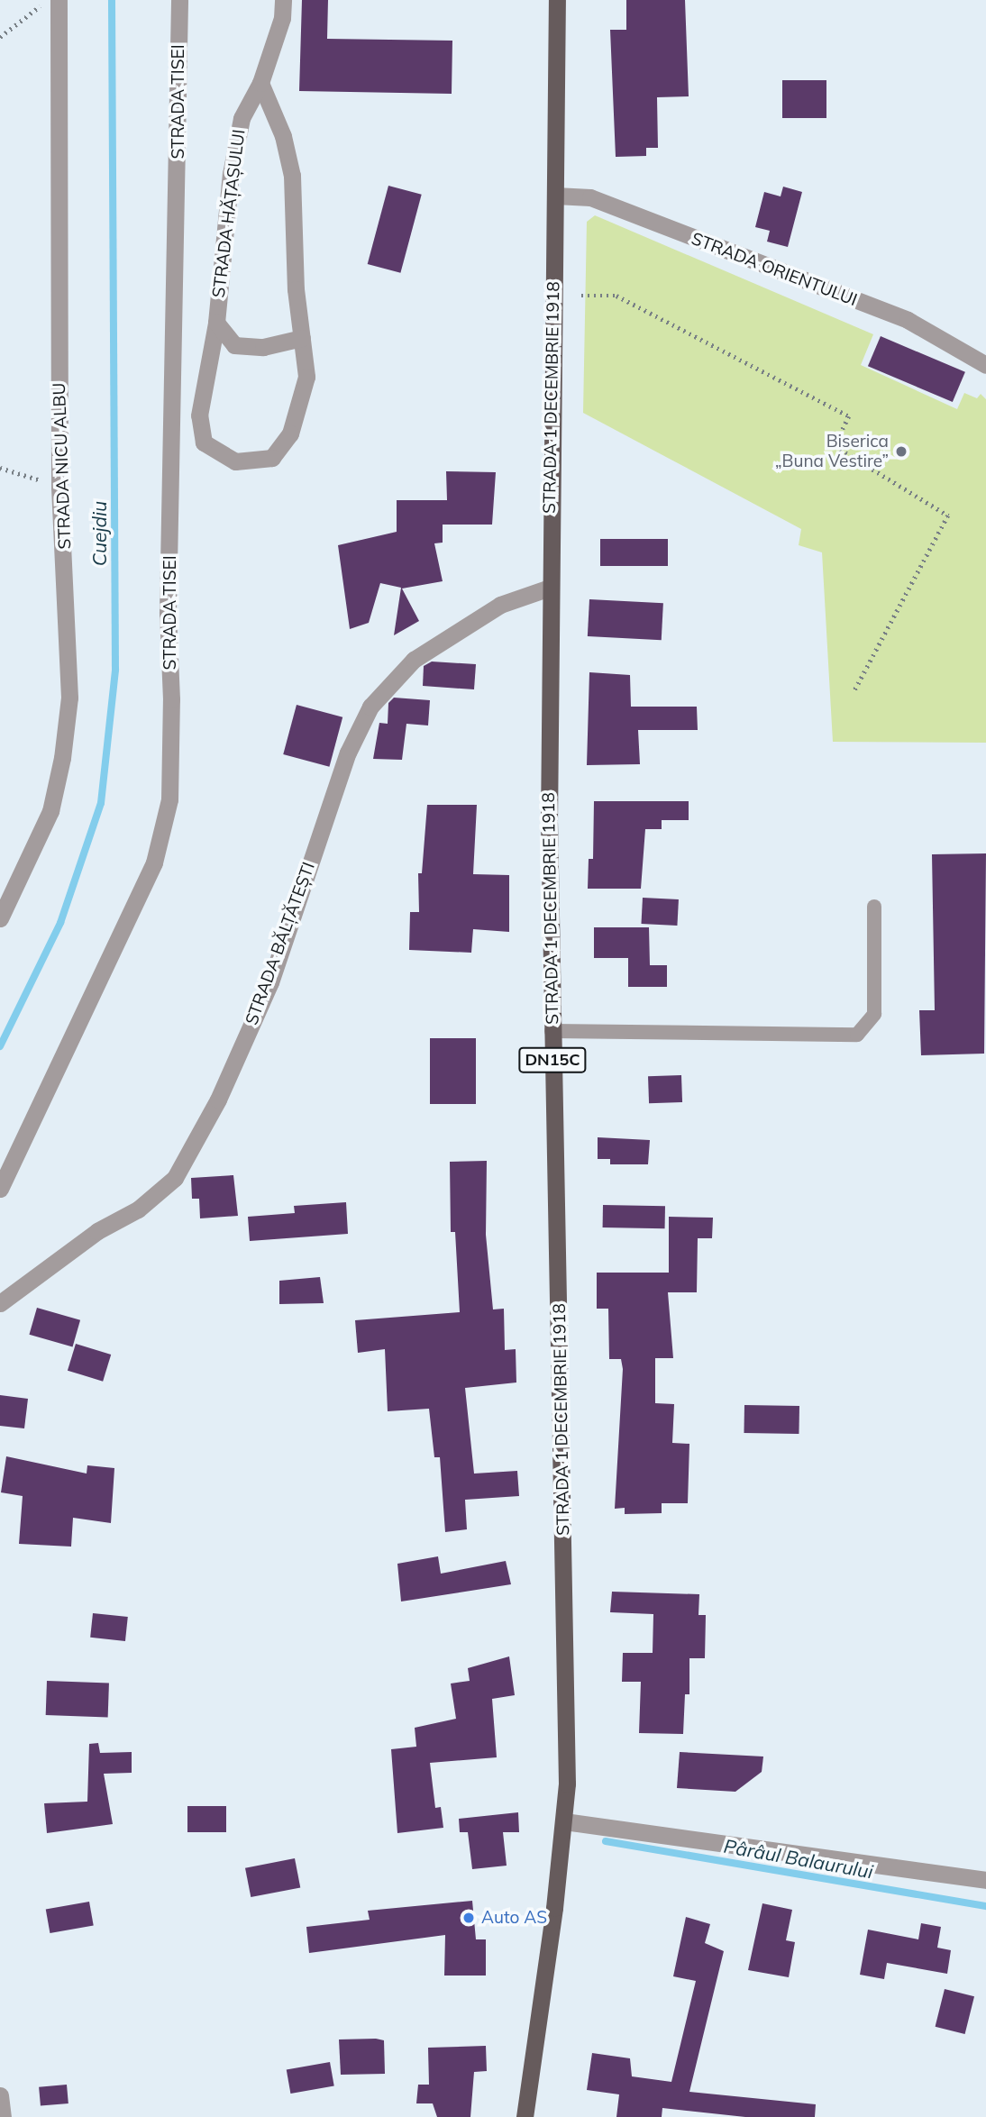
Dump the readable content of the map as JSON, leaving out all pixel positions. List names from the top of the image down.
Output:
{
  "streets": {
    "main road": ["STRADA 1 DECEMBRIE 1918", "DN15C"],
    "street": [
      "STRADA TISEI",
      "STRADA HĂȚAȘULUI",
      "STRADA ORIENTULUI",
      "STRADA NICU ALBU",
      "STRADA BĂLȚĂTEȘTI"
    ]
  },
  "crossings": [
    ["STRADA ORIENTULUI", "STRADA 1 DECEMBRIE 1918"],
    ["STRADA 1 DECEMBRIE 1918", "STRADA BĂLȚĂTEȘTI"]
  ],
  "water": ["Cuejdiu", "Pârâul Balaurului"],
  "places": ["Biserica „Buna Vestire”", "Auto AS"]
}
